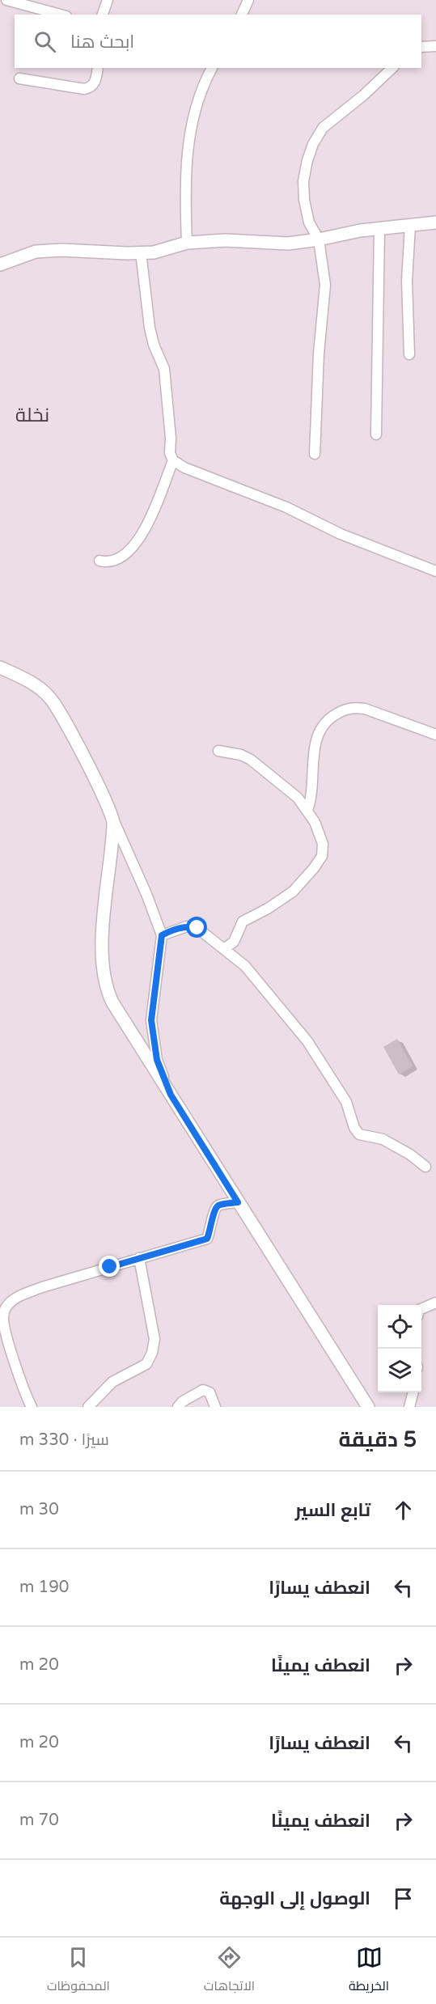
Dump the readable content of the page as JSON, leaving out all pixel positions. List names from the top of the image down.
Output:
{
  "districts": ["نخلة"],
  "page": {
    "search": "ابحث هنا",
    "heading": ["5 دقيقة", "سيرًا · 330 m"],
    "list": [
      ["تابع السير", "30 m"],
      ["انعطف يسارًا", "190 m"],
      ["انعطف يمينًا", "20 m"],
      ["انعطف يسارًا", "20 m"],
      ["انعطف يمينًا", "70 m"],
      "الوصول إلى الوجهة"
    ],
    "nav": ["الخريطة", "الاتجاهات", "المحفوظات"]
  }
}
